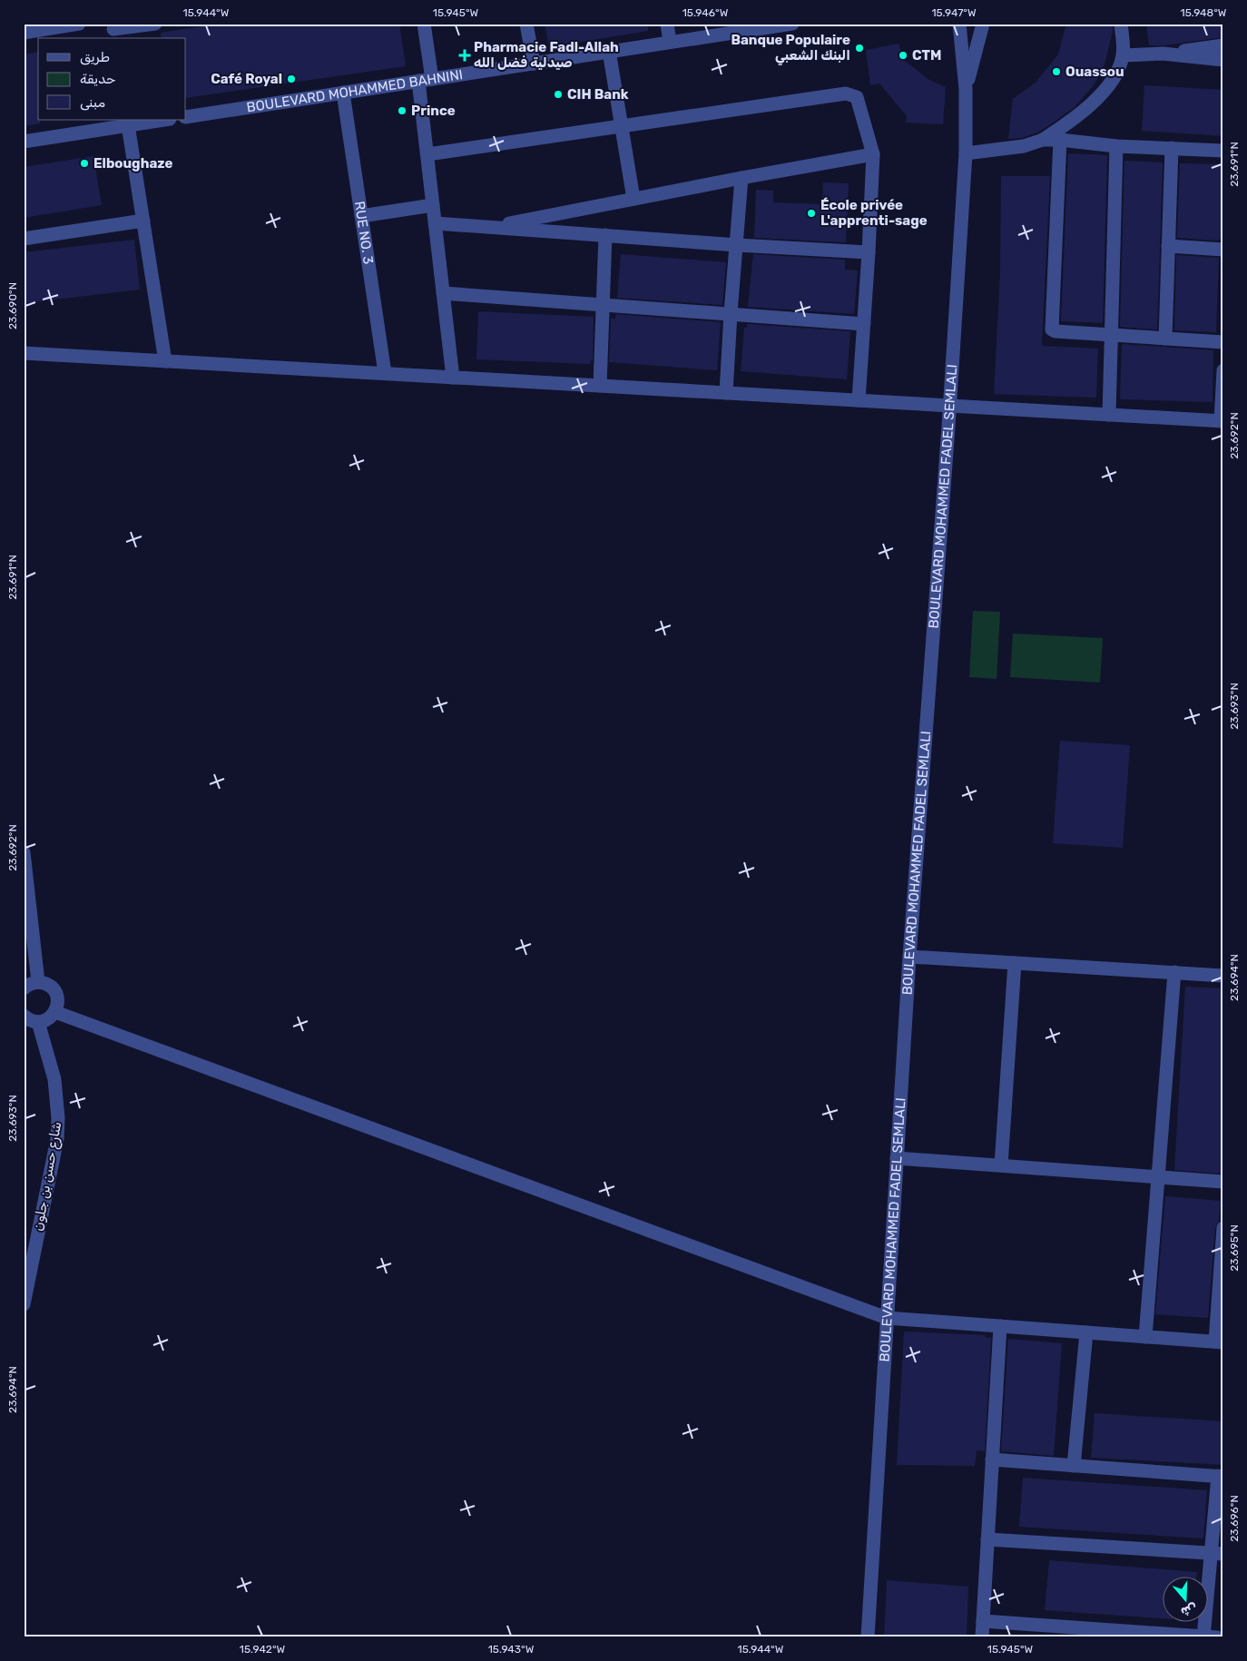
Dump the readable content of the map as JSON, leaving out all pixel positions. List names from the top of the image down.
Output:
{
  "streets": {
    "street": [
      "BOULEVARD MOHAMMED BAHNINI",
      "RUE NO. 3",
      "BOULEVARD MOHAMMED FADEL SEMLALI",
      "شارع حسن بن جلون"
    ]
  },
  "crossings": [
    ["BOULEVARD MOHAMMED BAHNINI", "RUE NO. 3"]
  ],
  "places": {
    "other": [
      "Banque Populaire البنك الشعبي",
      "CTM",
      "Ouassou",
      "Café Royal",
      "CIH Bank",
      "Prince",
      "Elboughaze",
      "École privée L'apprenti-sage"
    ],
    "health": ["Pharmacie Fadl-Allah صيدلية فضل الله"]
  },
  "legend": ["طريق", "حديقة", "مبنى"],
  "north": "bottom",
  "coordinates": [
    "15.944°W",
    "15.945°W",
    "15.946°W",
    "15.947°W",
    "15.948°W",
    "23.691°N",
    "23.690°N",
    "23.692°N",
    "23.693°N",
    "23.694°N",
    "23.695°N",
    "23.696°N",
    "15.942°W",
    "15.943°W"
  ]
}
